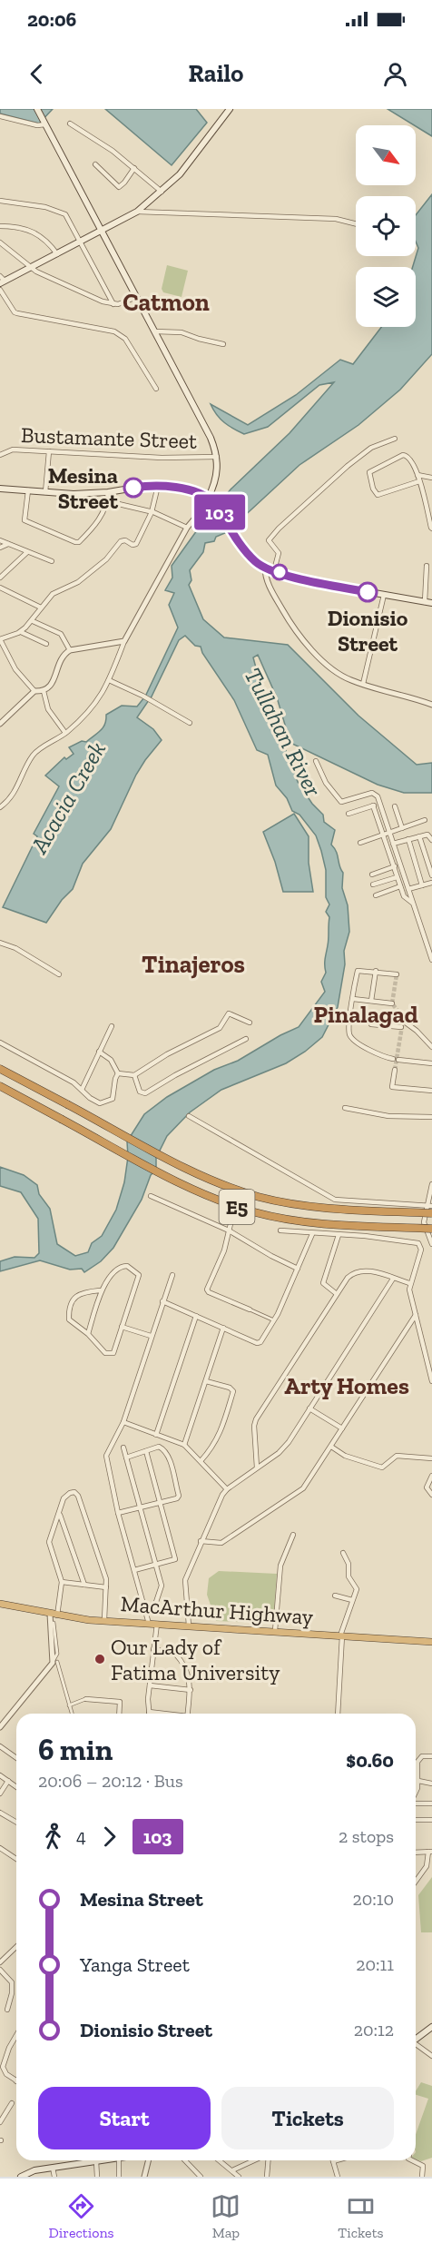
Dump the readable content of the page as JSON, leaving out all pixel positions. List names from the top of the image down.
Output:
{
  "streets": {
    "highway": ["E5", "MacArthur Highway"],
    "street": ["Bustamante Street"]
  },
  "districts": [
    "Catmon",
    "Tinajeros",
    "Pinalagad",
    "Arty Homes"
  ],
  "water": ["Tullahan River", "Acacia Creek"],
  "places": ["Mesina Street", "Dionisio Street", "Our Lady of Fatima University"],
  "lines": ["bus line 103"],
  "north": "bottom right",
  "page": {
    "status": "20:06",
    "header": "Railo",
    "on_map": "103",
    "heading": ["6 min", "20:06 – 20:12 · Bus", "$0.60"],
    "legs": ["4", "103", "2 stops"],
    "list": [
      {
        "name": "Mesina Street",
        "value": "20:10"
      },
      {
        "name": "Yanga Street",
        "value": "20:11"
      },
      {
        "name": "Dionisio Street",
        "value": "20:12"
      }
    ],
    "buttons": ["Start", "Tickets"],
    "tabs": ["Directions", "Map", "Tickets"]
  }
}
